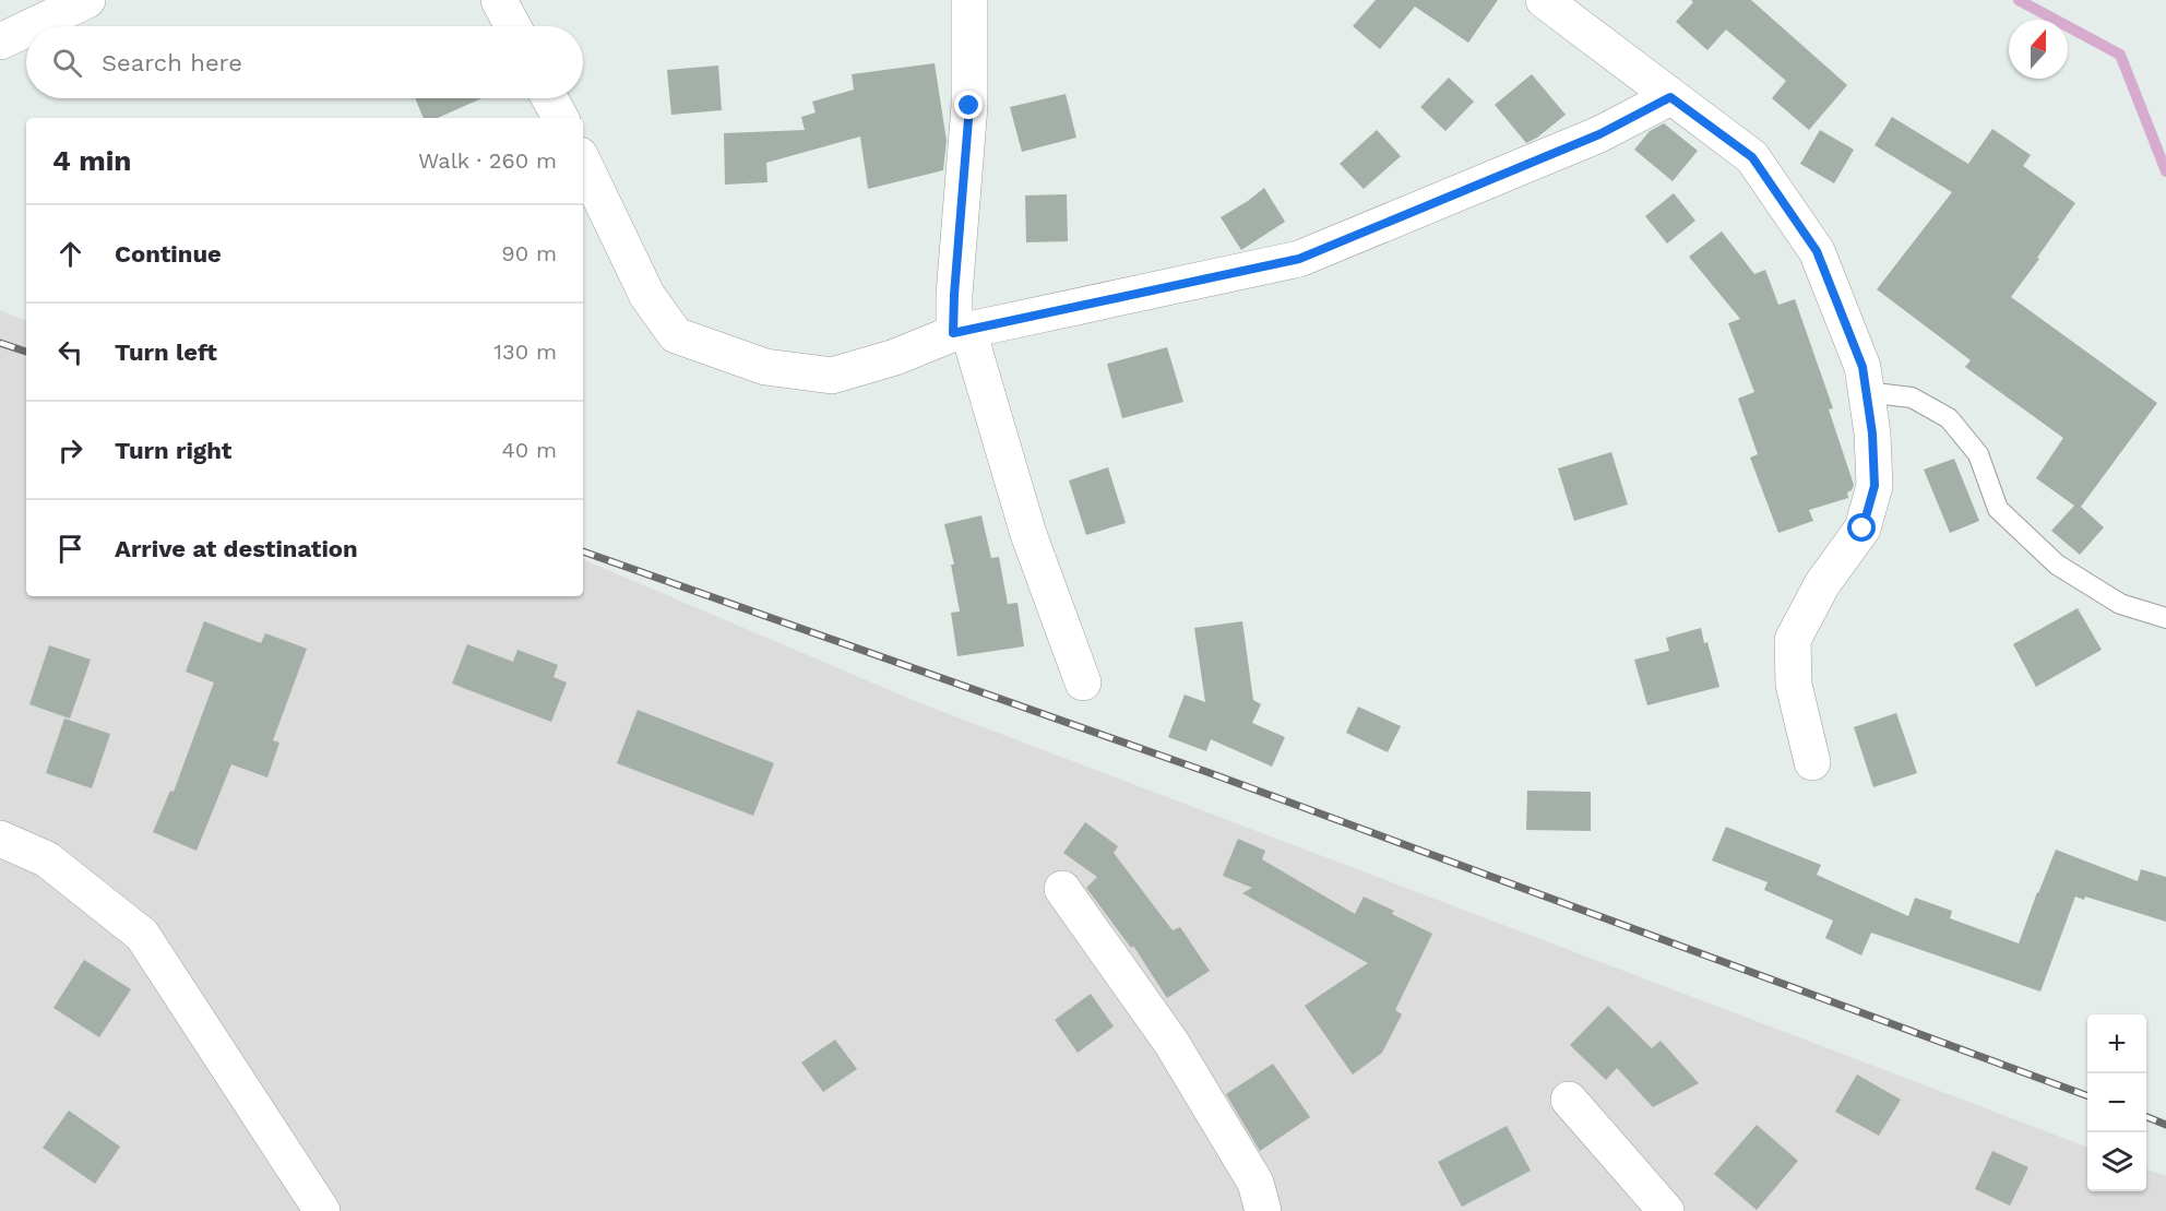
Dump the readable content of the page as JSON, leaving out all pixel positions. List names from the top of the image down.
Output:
{
  "north": "top",
  "page": {
    "search": "Search here",
    "heading": ["4 min", "Walk · 260 m"],
    "list": [
      ["Continue", "90 m"],
      ["Turn left", "130 m"],
      ["Turn right", "40 m"],
      "Arrive at destination"
    ],
    "map_buttons": ["+", "−"]
  }
}
